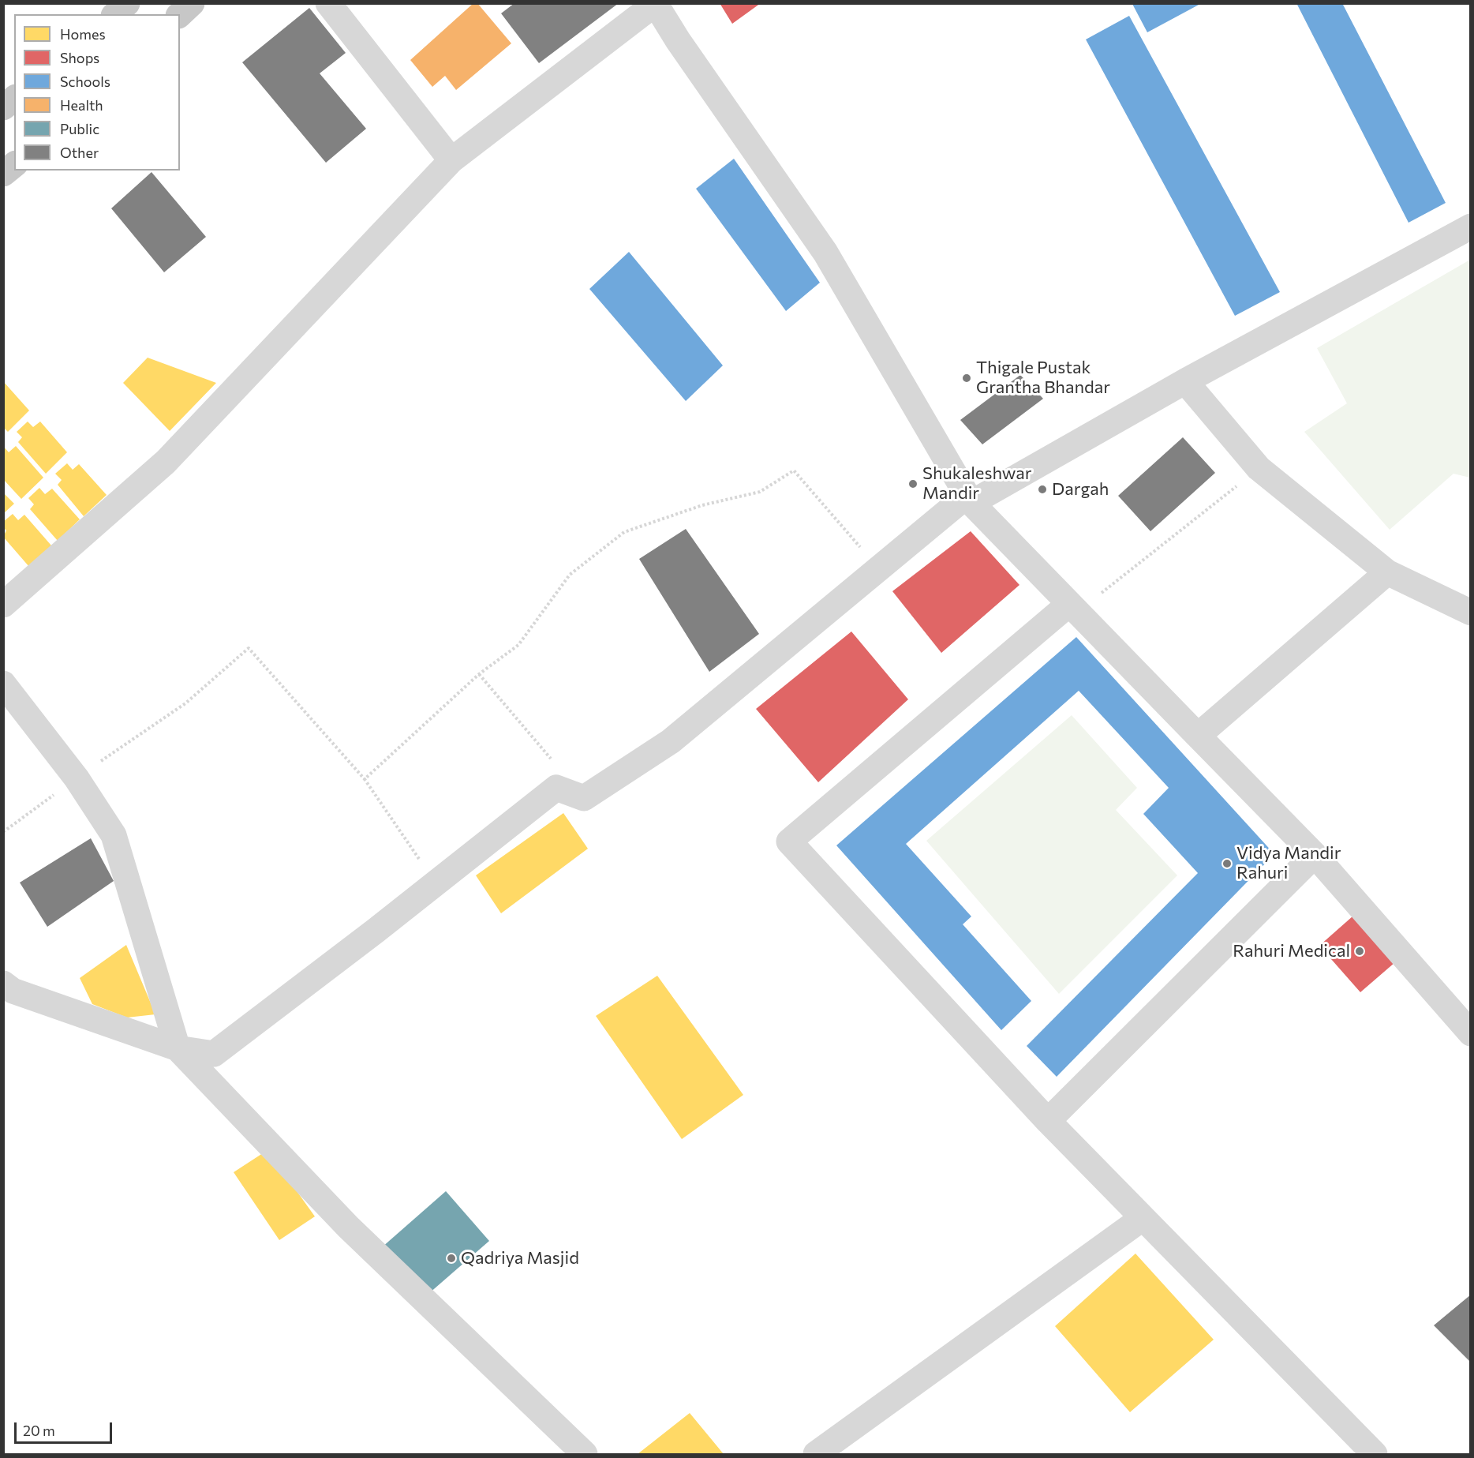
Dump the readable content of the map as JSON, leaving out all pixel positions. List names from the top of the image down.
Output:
{
  "places": [
    "Thigale Pustak Grantha Bhandar",
    "Shukaleshwar Mandir",
    "Dargah",
    "Vidya Mandir Rahuri",
    "Rahuri Medical",
    "Qadriya Masjid"
  ],
  "legend": [
    "Homes",
    "Shops",
    "Schools",
    "Health",
    "Public",
    "Other"
  ],
  "scale_bar": "20 m"
}
